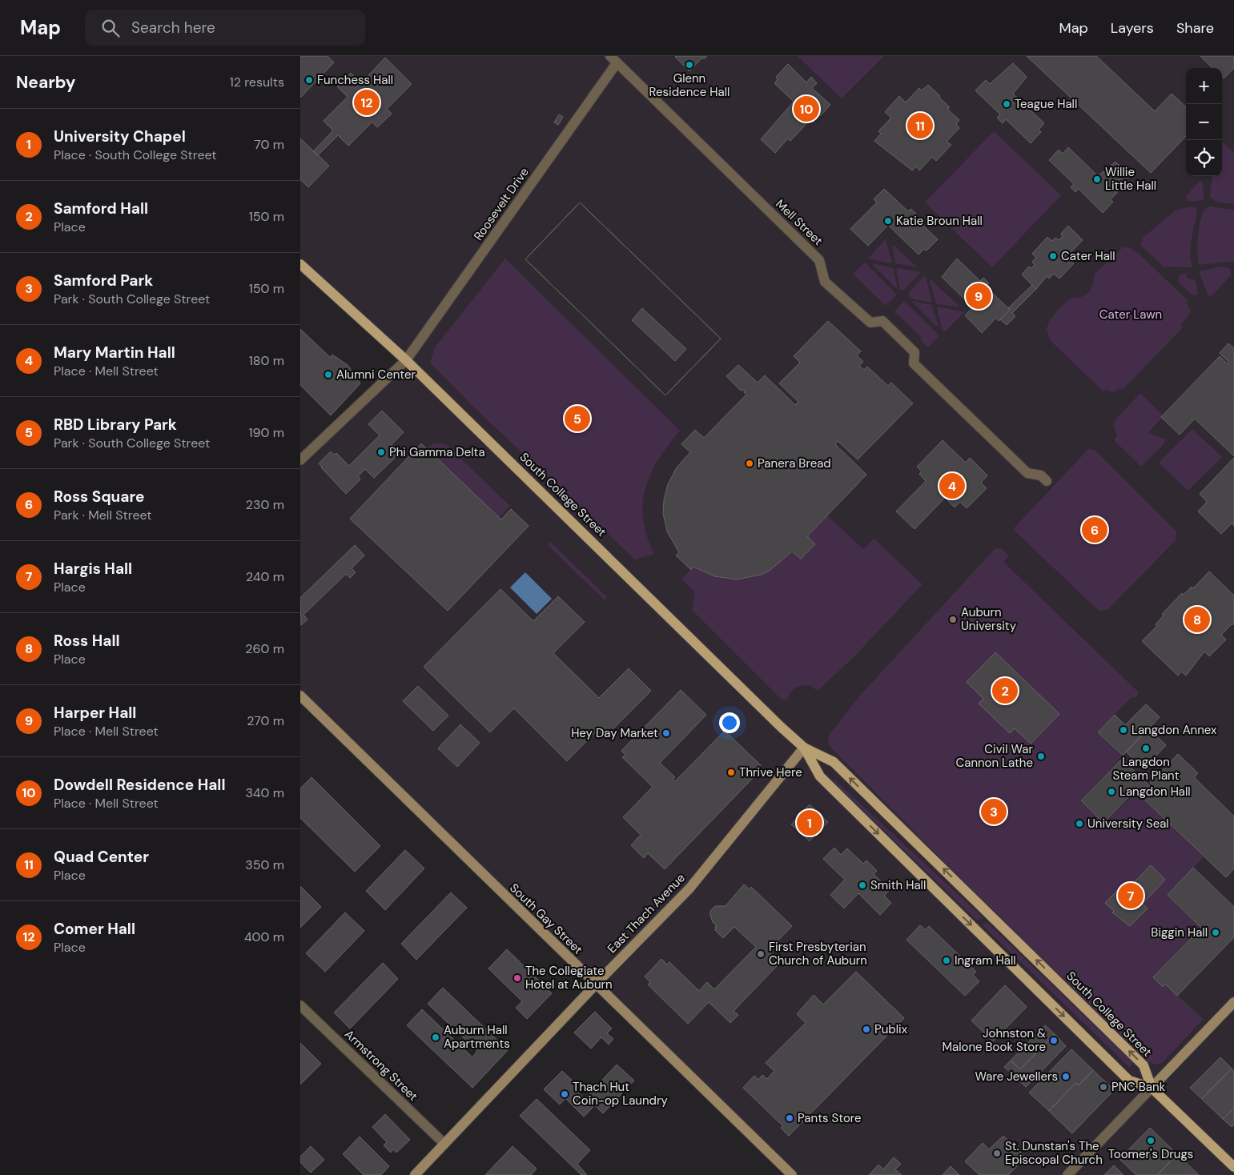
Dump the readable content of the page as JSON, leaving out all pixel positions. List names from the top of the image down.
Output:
{
  "streets": {
    "main road": ["South College Street"],
    "street": [
      "Roosevelt Drive",
      "Mell Street",
      "East Thach Avenue",
      "South Gay Street",
      "Armstrong Street"
    ]
  },
  "crossings": [
    ["Roosevelt Drive", "Mell Street"],
    ["Roosevelt Drive", "South College Street"],
    ["South College Street", "East Thach Avenue"],
    ["East Thach Avenue", "South Gay Street"],
    ["East Thach Avenue", "Armstrong Street"]
  ],
  "parks": ["Cater Lawn"],
  "places": [
    "Glenn Residence Hall",
    "Funchess Hall",
    "Teague Hall",
    "Willie Little Hall",
    "Katie Broun Hall",
    "Cater Hall",
    "Alumni Center",
    "Phi Gamma Delta",
    "Panera Bread",
    "Auburn University",
    "Langdon Annex",
    "Hey Day Market",
    "Langdon Steam Plant",
    "Civil War Cannon Lathe",
    "Thrive Here",
    "Langdon Hall",
    "University Seal",
    "Smith Hall",
    "Biggin Hall",
    "First Presbyterian Church of Auburn",
    "Ingram Hall",
    "The Collegiate Hotel at Auburn",
    "Publix",
    "Auburn Hall Apartments",
    "Johnston & Malone Book Store",
    "Ware Jewellers",
    "PNC Bank",
    "Thach Hut Coin-op Laundry",
    "Pants Store",
    "Toomer's Drugs",
    "St. Dunstan's The Episcopal Church"
  ],
  "page": {
    "header": "Map",
    "search": "Search here",
    "nav": ["Map", "Layers", "Share"],
    "heading": ["Nearby", "12 results"],
    "map_buttons": ["+", "−"],
    "pins": [
      "12",
      "10",
      "11",
      "9",
      "5",
      "4",
      "6",
      "8",
      "2",
      "3",
      "1",
      "7"
    ],
    "list": [
      {
        "mark": "1",
        "name": "University Chapel",
        "note": "Place · South College Street",
        "value": "70 m"
      },
      {
        "mark": "2",
        "name": "Samford Hall",
        "note": "Place",
        "value": "150 m"
      },
      {
        "mark": "3",
        "name": "Samford Park",
        "note": "Park · South College Street",
        "value": "150 m"
      },
      {
        "mark": "4",
        "name": "Mary Martin Hall",
        "note": "Place · Mell Street",
        "value": "180 m"
      },
      {
        "mark": "5",
        "name": "RBD Library Park",
        "note": "Park · South College Street",
        "value": "190 m"
      },
      {
        "mark": "6",
        "name": "Ross Square",
        "note": "Park · Mell Street",
        "value": "230 m"
      },
      {
        "mark": "7",
        "name": "Hargis Hall",
        "note": "Place",
        "value": "240 m"
      },
      {
        "mark": "8",
        "name": "Ross Hall",
        "note": "Place",
        "value": "260 m"
      },
      {
        "mark": "9",
        "name": "Harper Hall",
        "note": "Place · Mell Street",
        "value": "270 m"
      },
      {
        "mark": "10",
        "name": "Dowdell Residence Hall",
        "note": "Place · Mell Street",
        "value": "340 m"
      },
      {
        "mark": "11",
        "name": "Quad Center",
        "note": "Place",
        "value": "350 m"
      },
      {
        "mark": "12",
        "name": "Comer Hall",
        "note": "Place",
        "value": "400 m"
      }
    ]
  }
}
